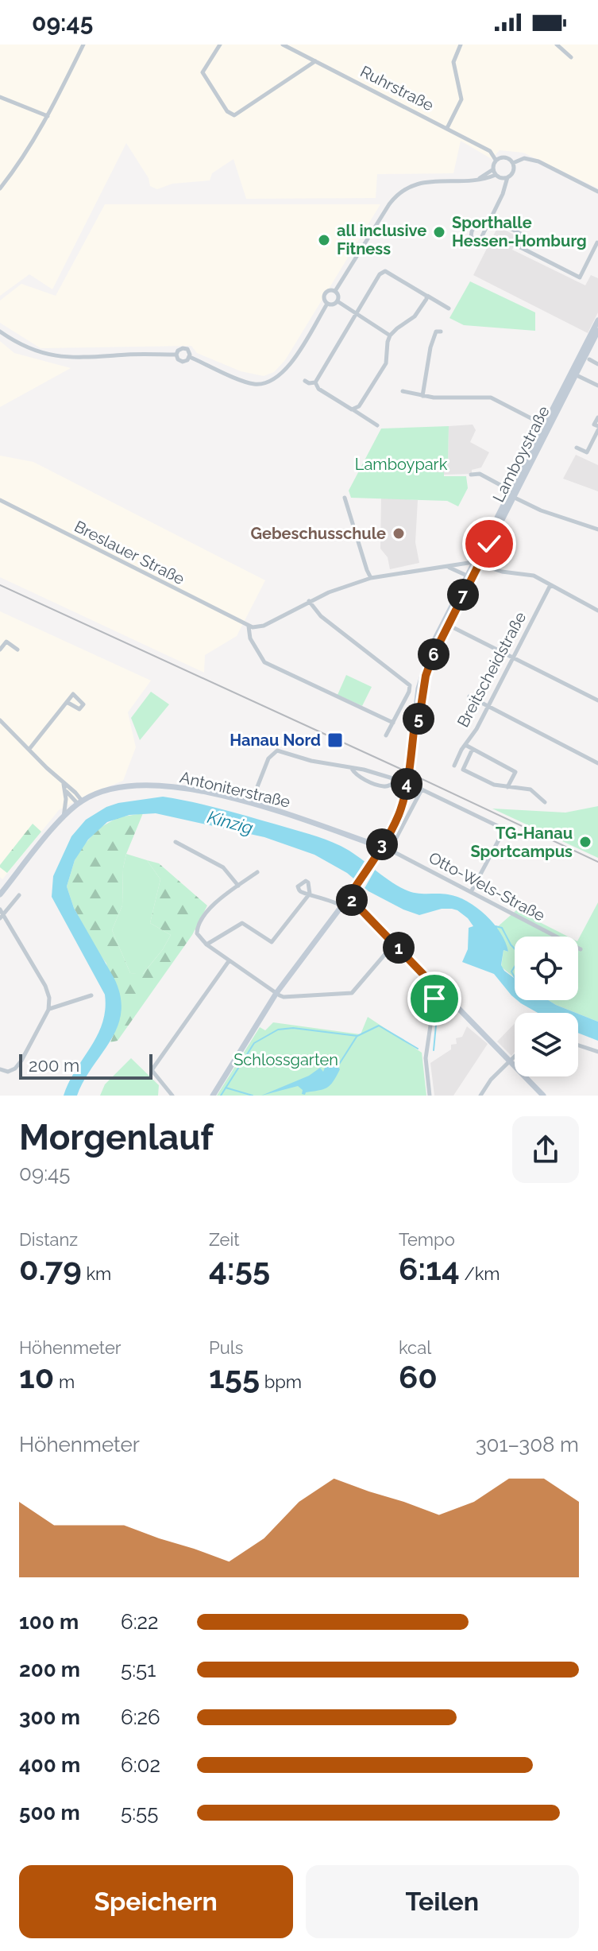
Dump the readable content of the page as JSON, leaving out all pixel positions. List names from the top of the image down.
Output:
{
  "streets": {
    "main road": ["Lamboystraße", "Antoniterstraße"],
    "street": [
      "Ruhrstraße",
      "Breslauer Straße",
      "Breitscheidstraße",
      "Otto-Wels-Straße"
    ]
  },
  "crossings": [
    ["Lamboystraße", "Antoniterstraße"],
    ["Lamboystraße", "Otto-Wels-Straße"],
    ["Antoniterstraße", "Otto-Wels-Straße"]
  ],
  "water": ["Kinzig"],
  "parks": ["Lamboypark", "Schlossgarten"],
  "places": {
    "other": [
      "Sporthalle Hessen-Homburg",
      "all inclusive Fitness",
      "Gebeschusschule",
      "TG-Hanau Sportcampus"
    ],
    "transit": ["Hanau Nord"]
  },
  "scale_bar": "200 m",
  "page": {
    "status": "09:45",
    "pins": [
      "7",
      "6",
      "5",
      "4",
      "3",
      "2",
      "1"
    ],
    "scale": "200 m",
    "heading": ["Morgenlauf", "09:45"],
    "stats": [
      ["Distanz", "0.79 km"],
      ["Zeit", "4:55"],
      ["Tempo", "6:14 /km"],
      ["Höhenmeter", "10 m"],
      ["Puls", "155 bpm"],
      ["kcal", "60"]
    ],
    "chart": ["Höhenmeter", "301–308 m"],
    "list": [
      {
        "name": "100 m",
        "note": "6:22"
      },
      {
        "name": "200 m",
        "note": "5:51"
      },
      {
        "name": "300 m",
        "note": "6:26"
      },
      {
        "name": "400 m",
        "note": "6:02"
      },
      {
        "name": "500 m",
        "note": "5:55"
      }
    ],
    "buttons": ["Speichern", "Teilen"]
  }
}
